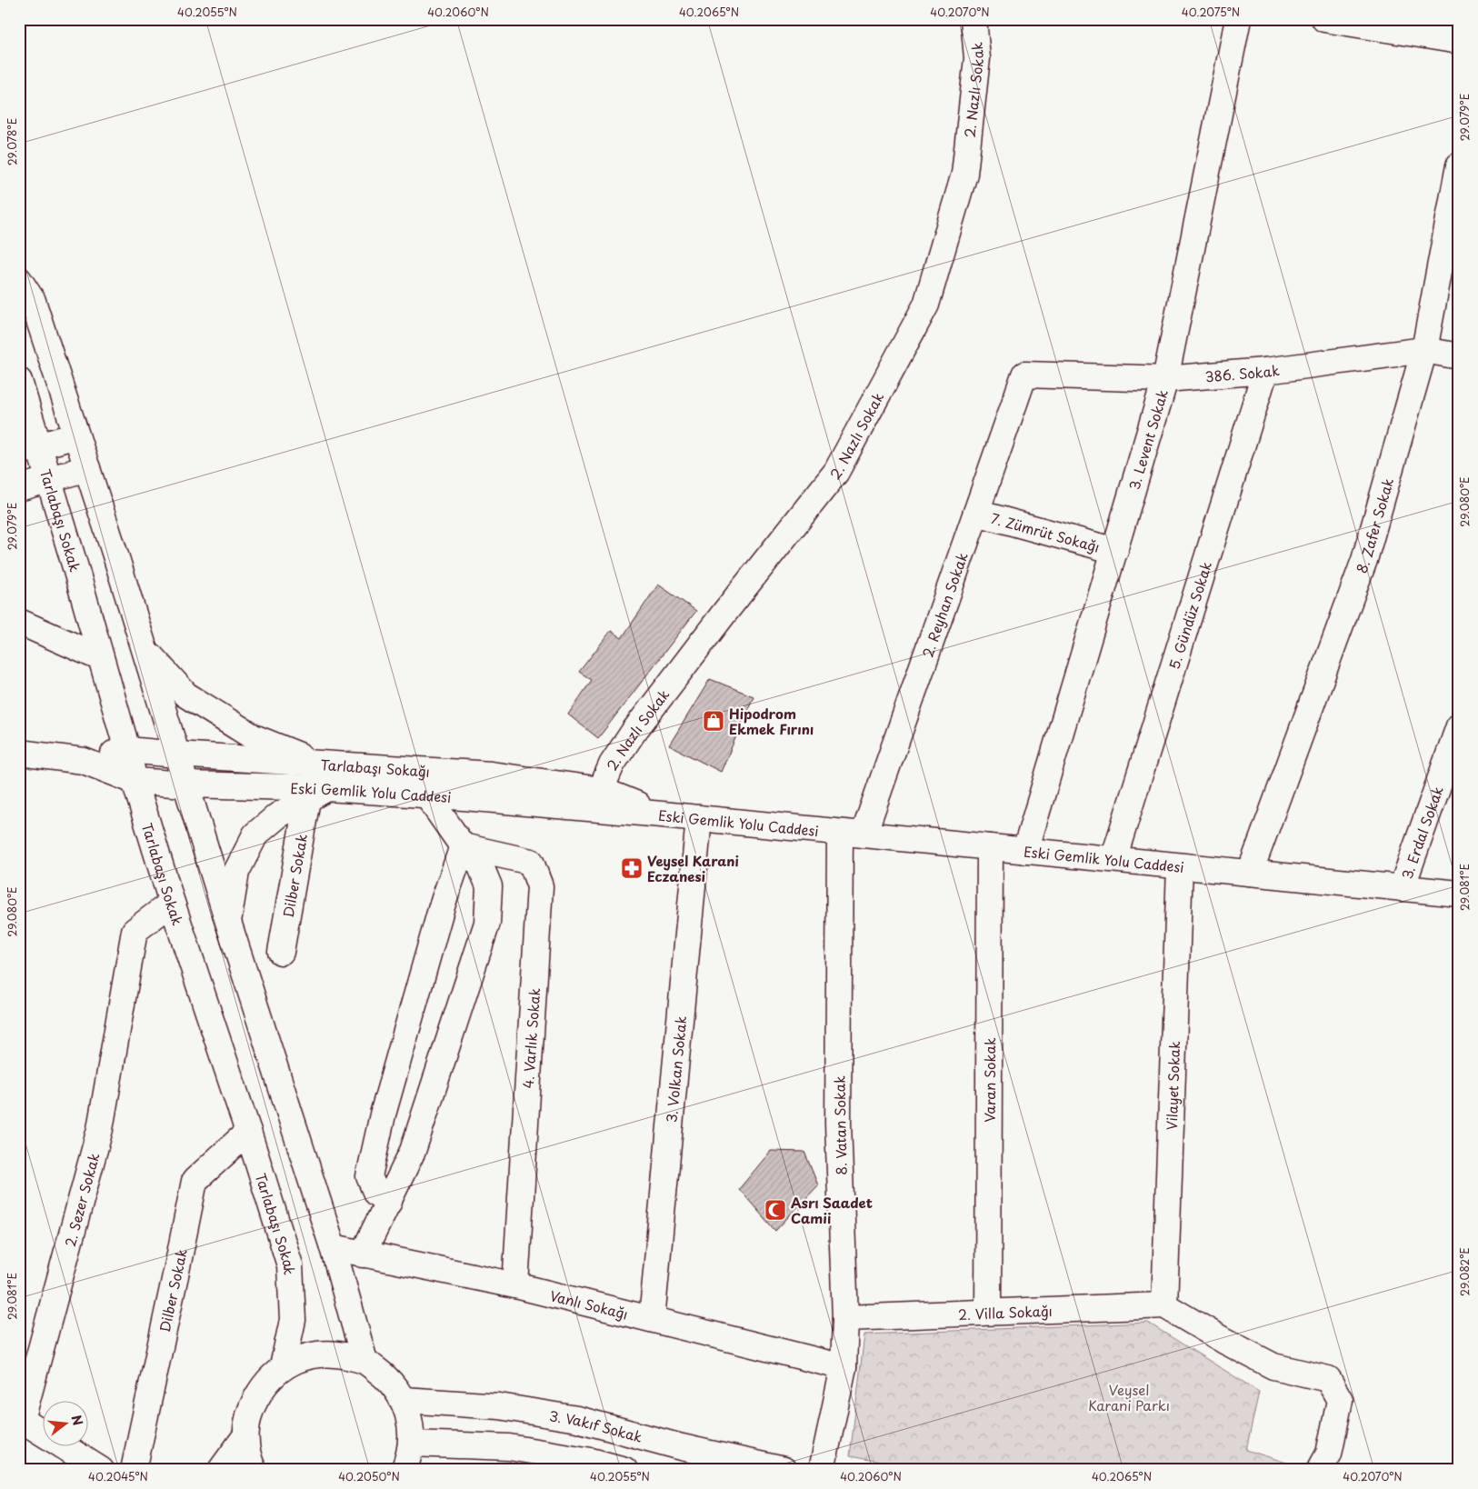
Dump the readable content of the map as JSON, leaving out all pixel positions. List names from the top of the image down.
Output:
{
  "streets": {
    "street": [
      "2. Nazlı Sokak",
      "386. Sokak",
      "3. Levent Sokak",
      "Tarlabaşı Sokak",
      "8. Zafer Sokak",
      "7. Zümrüt Sokağı",
      "2. Reyhan Sokak",
      "5. Gündüz Sokak",
      "Tarlabaşı Sokağı",
      "Eski Gemlik Yolu Caddesi",
      "3. Erdal Sokak",
      "Dilber Sokak",
      "4. Varlık Sokak",
      "3. Volkan Sokak",
      "Varan Sokak",
      "Vilayet Sokak",
      "8. Vatan Sokak",
      "2. Sezer Sokak",
      "Vanlı Sokağı",
      "2. Villa Sokağı",
      "3. Vakıf Sokak"
    ]
  },
  "crossings": [
    ["2. Nazlı Sokak", "Tarlabaşı Sokağı"],
    ["386. Sokak", "3. Levent Sokak"],
    ["386. Sokak", "8. Zafer Sokak"],
    ["386. Sokak", "2. Reyhan Sokak"],
    ["386. Sokak", "5. Gündüz Sokak"],
    ["3. Levent Sokak", "7. Zümrüt Sokağı"],
    ["3. Levent Sokak", "Eski Gemlik Yolu Caddesi"],
    ["Tarlabaşı Sokak", "Tarlabaşı Sokağı"],
    ["Tarlabaşı Sokak", "Eski Gemlik Yolu Caddesi"],
    ["Tarlabaşı Sokak", "Dilber Sokak"],
    ["Tarlabaşı Sokak", "2. Sezer Sokak"],
    ["8. Zafer Sokak", "Eski Gemlik Yolu Caddesi"],
    ["7. Zümrüt Sokağı", "2. Reyhan Sokak"],
    ["2. Reyhan Sokak", "Eski Gemlik Yolu Caddesi"],
    ["2. Reyhan Sokak", "8. Vatan Sokak"],
    ["5. Gündüz Sokak", "Eski Gemlik Yolu Caddesi"],
    ["Tarlabaşı Sokağı", "Eski Gemlik Yolu Caddesi"],
    ["Eski Gemlik Yolu Caddesi", "3. Erdal Sokak"],
    ["Eski Gemlik Yolu Caddesi", "Dilber Sokak"],
    ["Eski Gemlik Yolu Caddesi", "3. Volkan Sokak"],
    ["Eski Gemlik Yolu Caddesi", "Varan Sokak"],
    ["Eski Gemlik Yolu Caddesi", "Vilayet Sokak"],
    ["Eski Gemlik Yolu Caddesi", "8. Vatan Sokak"],
    ["4. Varlık Sokak", "Vanlı Sokağı"],
    ["3. Volkan Sokak", "Vanlı Sokağı"],
    ["Varan Sokak", "2. Villa Sokağı"],
    ["Vilayet Sokak", "2. Villa Sokağı"],
    ["8. Vatan Sokak", "Vanlı Sokağı"],
    ["8. Vatan Sokak", "2. Villa Sokağı"]
  ],
  "parks": ["Veysel Karani Parkı"],
  "places": {
    "shop": ["Hipodrom Ekmek Fırını"],
    "pharmacy": ["Veysel Karani Eczanesi"],
    "mosque": ["Asrı Saadet Camii"]
  },
  "north": "right",
  "coordinates": [
    "40.2055°N",
    "40.2060°N",
    "40.2065°N",
    "40.2070°N",
    "40.2075°N",
    "29.079°E",
    "29.078°E",
    "29.080°E",
    "29.081°E",
    "29.082°E",
    "40.2045°N",
    "40.2050°N"
  ]
}
